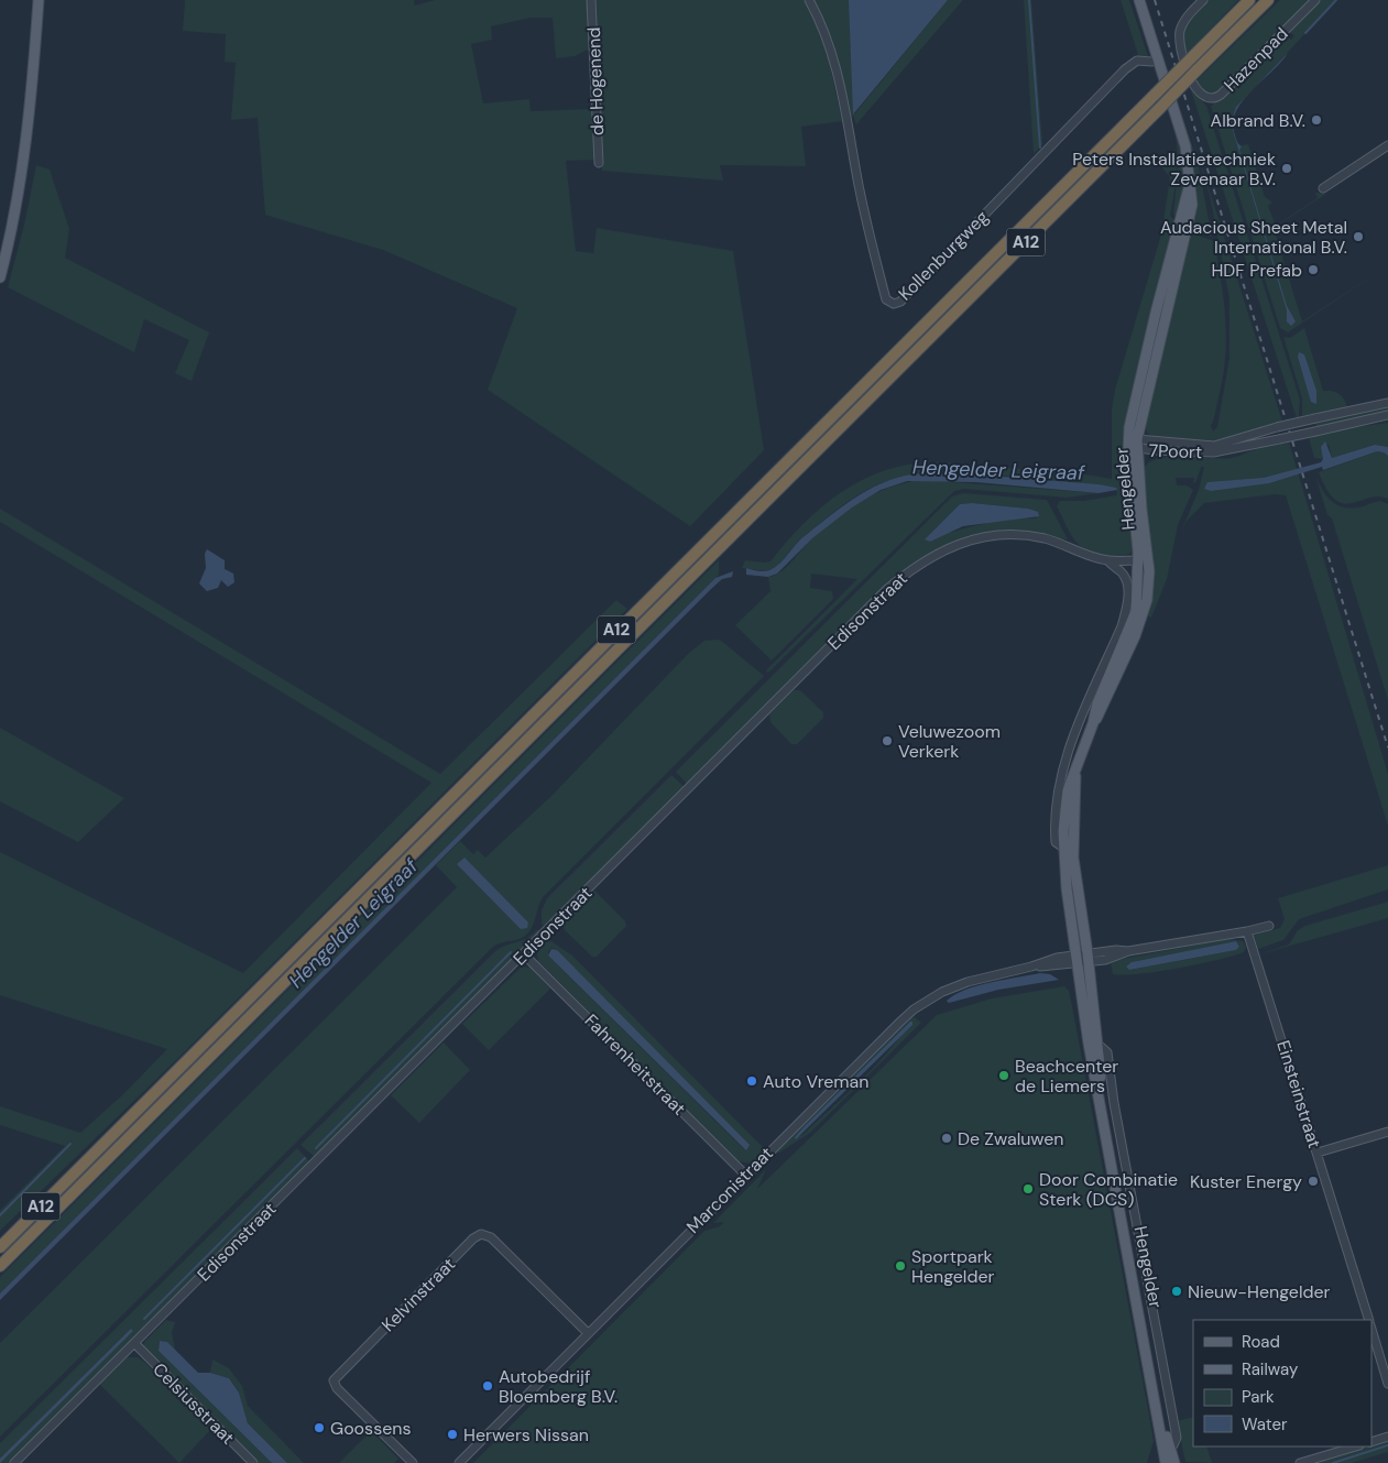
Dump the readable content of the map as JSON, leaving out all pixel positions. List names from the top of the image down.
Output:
{
  "streets": {
    "highway": ["A12"],
    "main road": ["Hengelder"],
    "street": [
      "Hazenpad",
      "de Hogenend",
      "Kollenburgweg",
      "7Poort",
      "Edisonstraat",
      "Fahrenheitstraat",
      "Einsteinstraat",
      "Marconistraat",
      "Kelvinstraat",
      "Celsiusstraat"
    ]
  },
  "crossings": [
    ["Hazenpad", "A12"],
    ["7Poort", "Hengelder"],
    ["Hengelder", "Edisonstraat"],
    ["Hengelder", "Marconistraat"],
    ["Edisonstraat", "Fahrenheitstraat"],
    ["Edisonstraat", "Celsiusstraat"],
    ["Fahrenheitstraat", "Marconistraat"],
    ["Marconistraat", "Kelvinstraat"]
  ],
  "water": ["Hengelder Leigraaf"],
  "places": [
    "Albrand B.V.",
    "Peters Installatietechniek Zevenaar B.V.",
    "Audacious Sheet Metal International B.V.",
    "HDF Prefab",
    "Veluwezoom Verkerk",
    "Beachcenter de Liemers",
    "Auto Vreman",
    "De Zwaluwen",
    "Kuster Energy",
    "Door Combinatie Sterk (DCS)",
    "Sportpark Hengelder",
    "Nieuw-Hengelder",
    "Autobedrijf Bloemberg B.V.",
    "Goossens",
    "Herwers Nissan"
  ],
  "legend": [
    "Road",
    "Railway",
    "Park",
    "Water"
  ]
}
